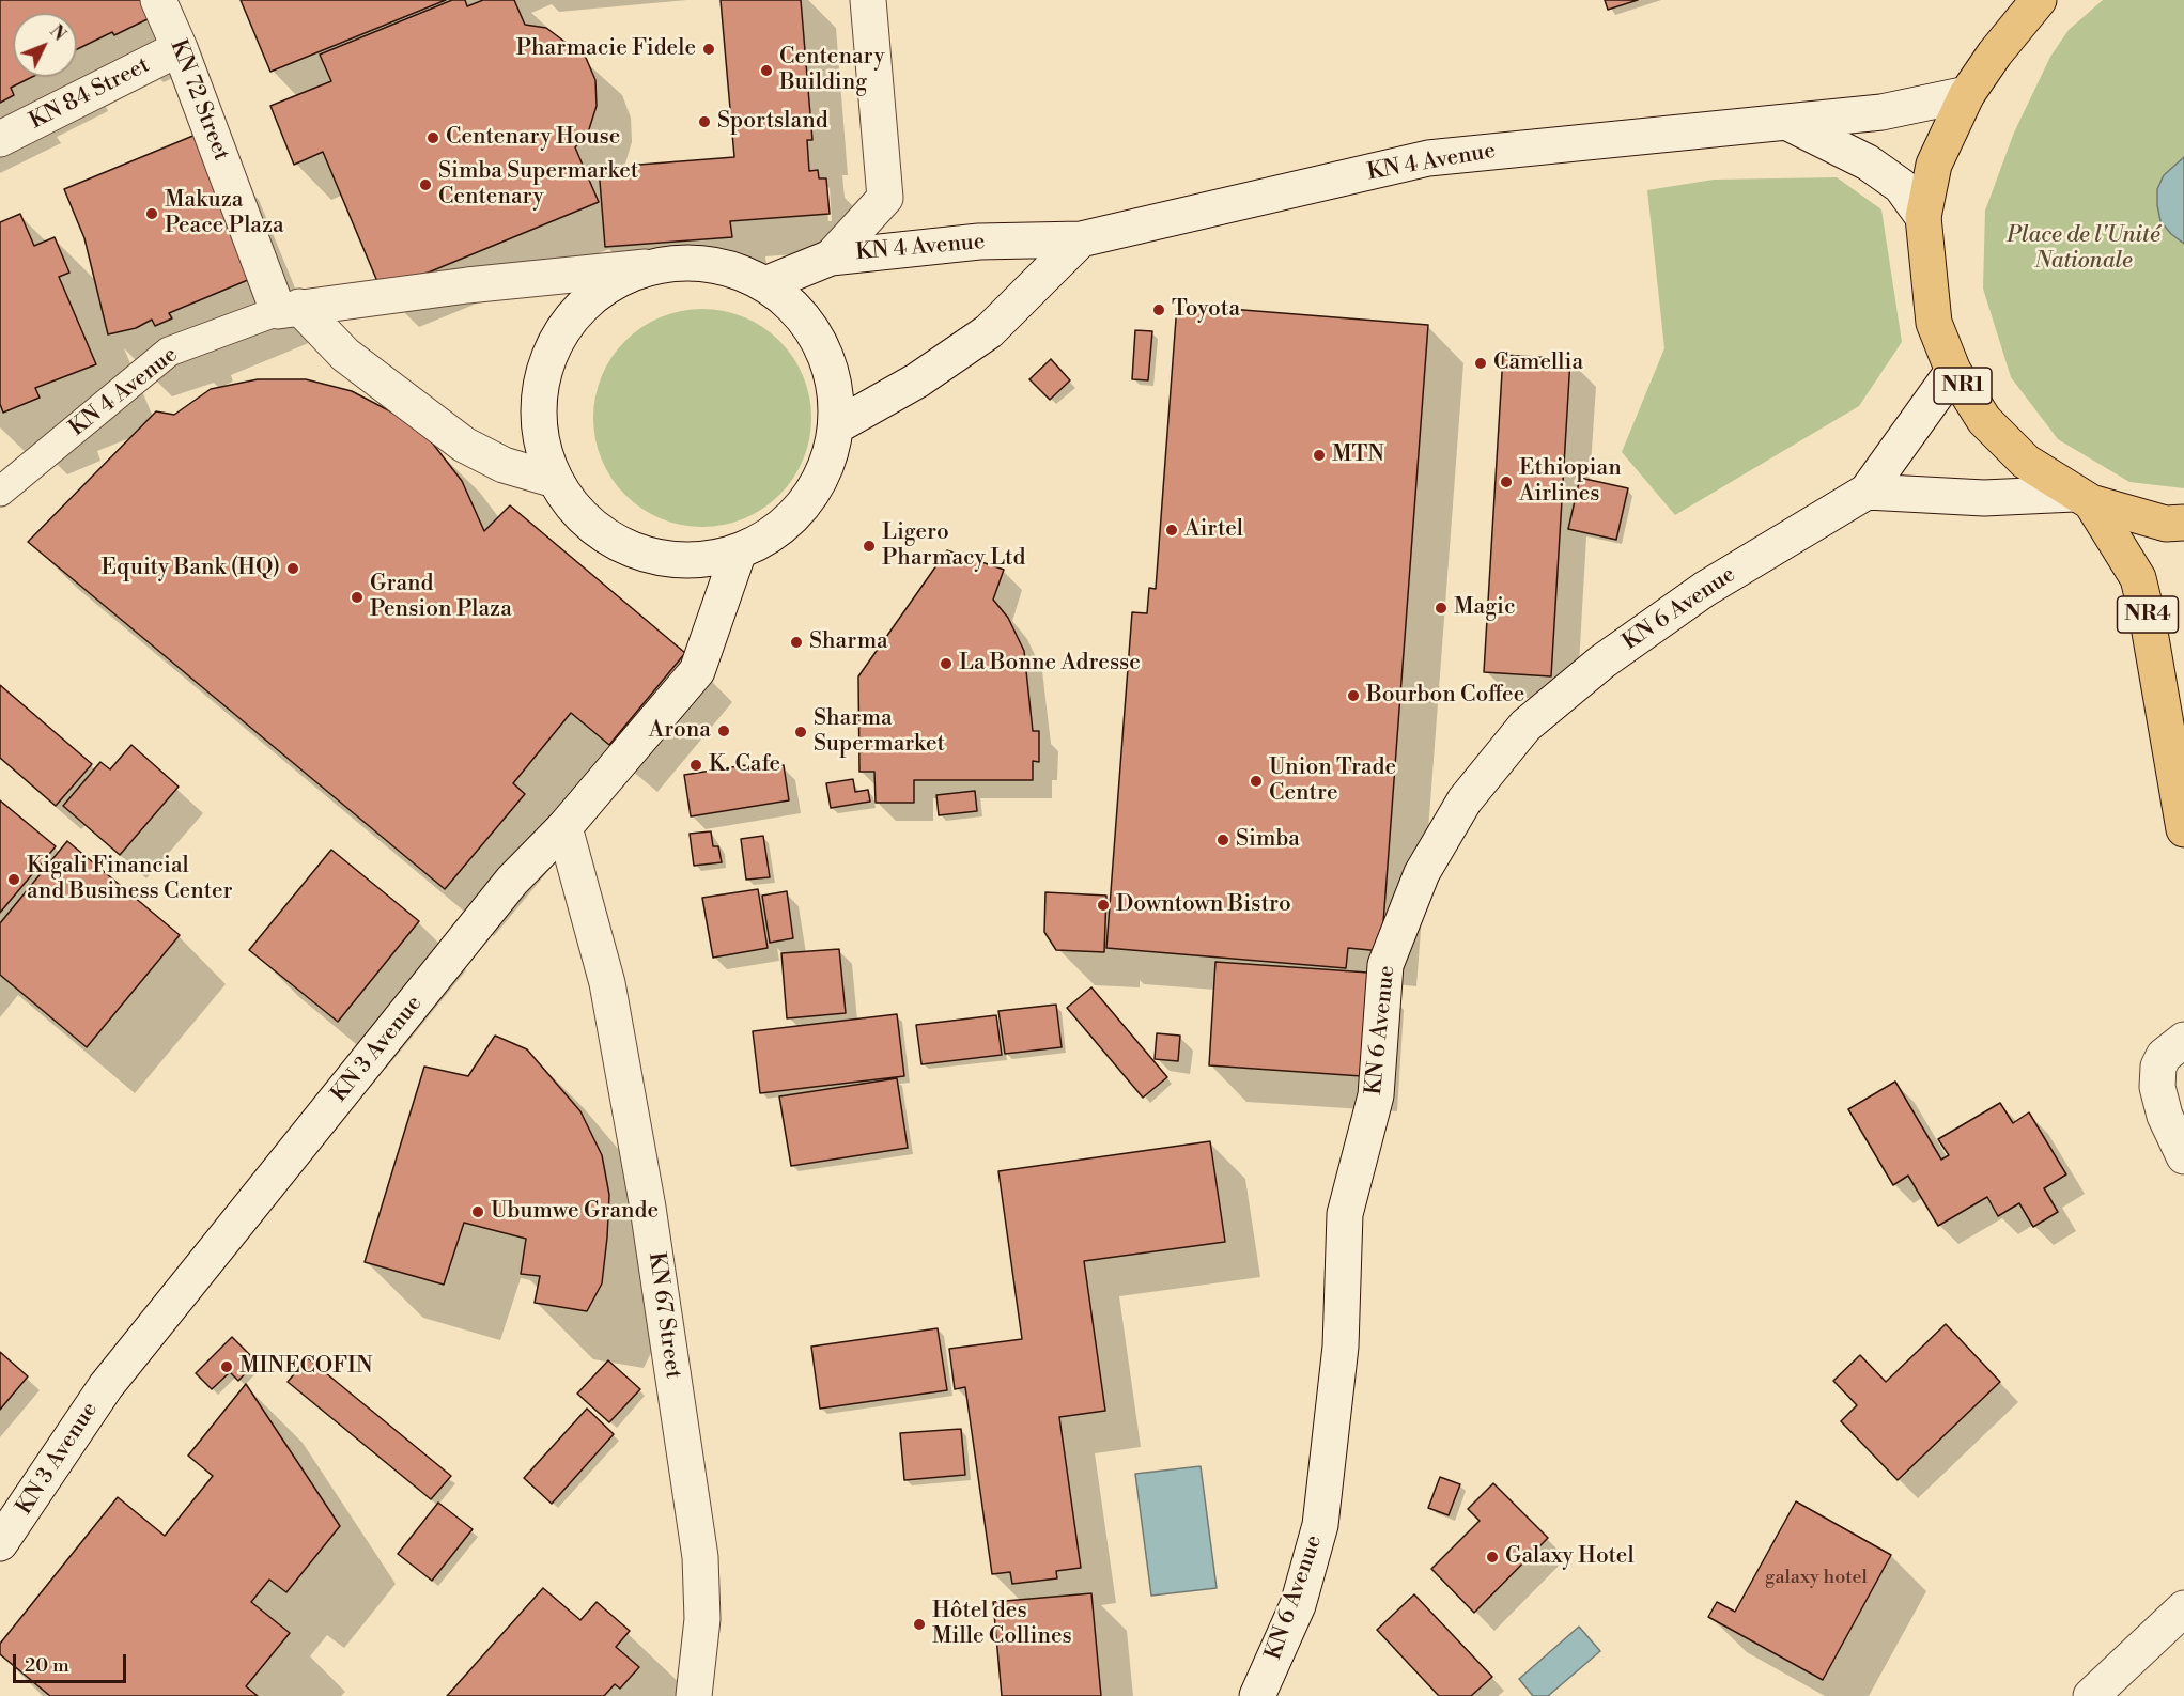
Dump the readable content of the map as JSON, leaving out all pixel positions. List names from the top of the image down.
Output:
{
  "streets": {
    "highway": ["NR1", "NR4"],
    "main road": [
      "KN 84 Street",
      "KN 72 Street",
      "KN 4 Avenue",
      "KN 6 Avenue",
      "KN 3 Avenue",
      "KN 67 Street"
    ]
  },
  "crossings": [
    ["KN 84 Street", "KN 72 Street"],
    ["KN 72 Street", "KN 4 Avenue"],
    ["KN 4 Avenue", "NR1"],
    ["KN 4 Avenue", "KN 3 Avenue"],
    ["NR1", "KN 6 Avenue"],
    ["NR1", "NR4"],
    ["KN 3 Avenue", "KN 67 Street"]
  ],
  "parks": ["Place de l'Unité Nationale"],
  "places": [
    "Pharmacie Fidele",
    "Centenary Building",
    "Sportsland",
    "Centenary House",
    "Simba Supermarket Centenary",
    "Makuza Peace Plaza",
    "Toyota",
    "Camellia",
    "MTN",
    "Ethiopian Airlines",
    "Airtel",
    "Ligero Pharmacy Ltd",
    "Equity Bank (HQ)",
    "Grand Pension Plaza",
    "Magic",
    "Sharma",
    "La Bonne Adresse",
    "Bourbon Coffee",
    "Arona",
    "Sharma Supermarket",
    "K. Cafe",
    "Union Trade Centre",
    "Simba",
    "Kigali Financial and Business Center",
    "Downtown Bistro",
    "Ubumwe Grande",
    "MINECOFIN",
    "Galaxy Hotel",
    "Hôtel des Mille Collines"
  ],
  "house_numbers": ["galaxy hotel"],
  "scale_bar": "20 m",
  "north": "top right"
}
